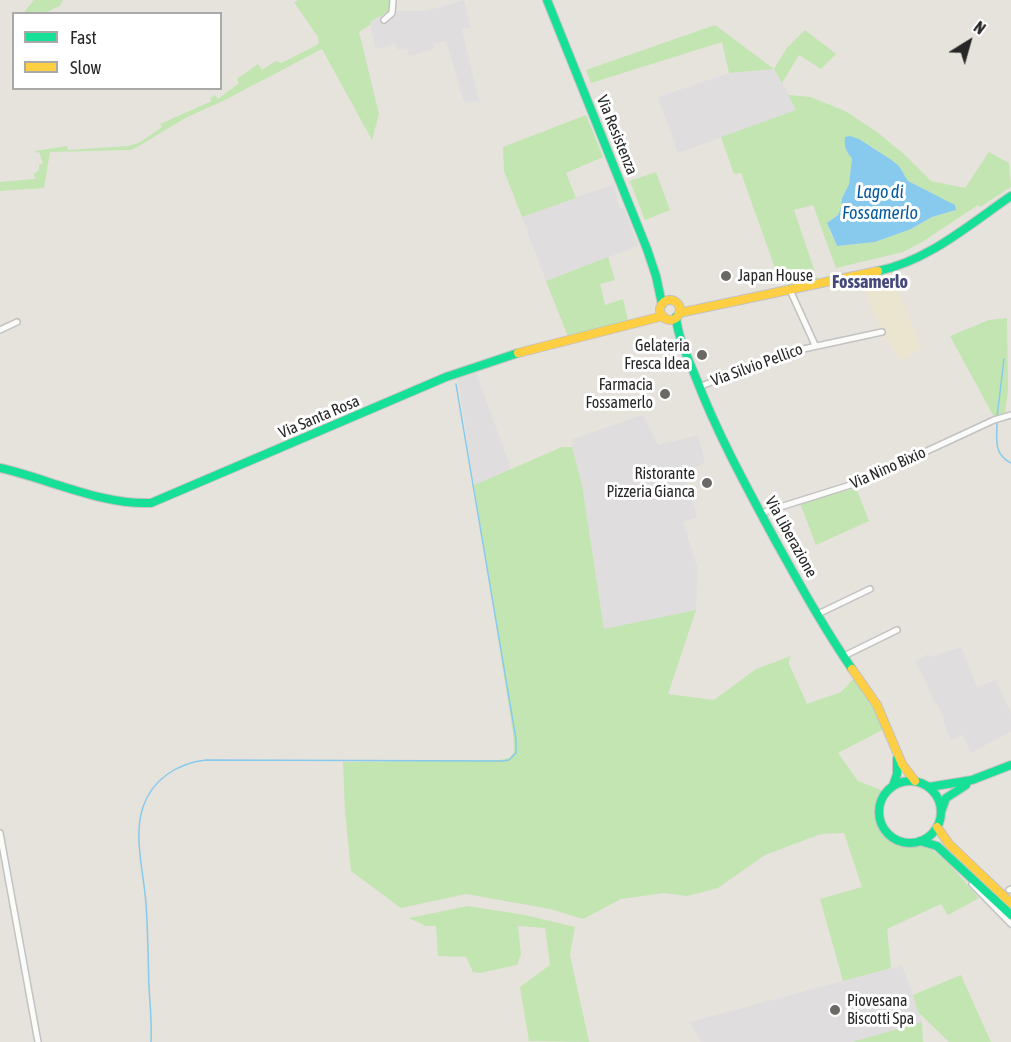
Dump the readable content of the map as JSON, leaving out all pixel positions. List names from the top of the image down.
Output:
{
  "streets": {
    "main road": ["Via Resistenza", "Via Santa Rosa", "Via Liberazione"],
    "street": ["Via Silvio Pellico", "Via Nino Bixio"]
  },
  "crossings": [
    ["Via Resistenza", "Via Santa Rosa"],
    ["Via Resistenza", "Via Liberazione"],
    ["Via Silvio Pellico", "Via Liberazione"],
    ["Via Santa Rosa", "Via Liberazione"],
    ["Via Nino Bixio", "Via Liberazione"]
  ],
  "districts": ["Fossamerlo"],
  "water": ["Lago di Fossamerlo"],
  "places": [
    "Japan House",
    "Gelateria Fresca Idea",
    "Farmacia Fossamerlo",
    "Ristorante Pizzeria Gianca",
    "Piovesana Biscotti Spa"
  ],
  "legend": ["Fast", "Slow"],
  "north": "top right"
}
